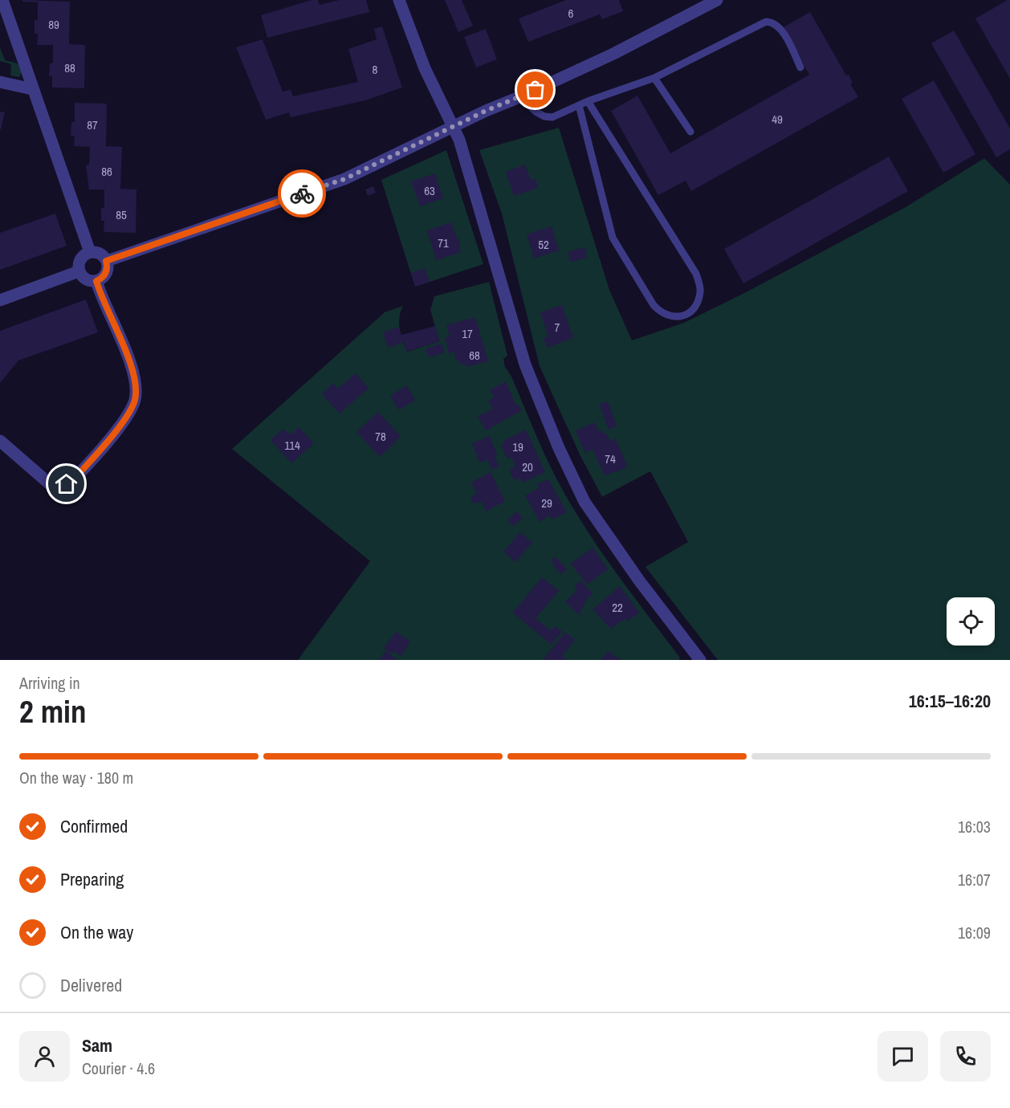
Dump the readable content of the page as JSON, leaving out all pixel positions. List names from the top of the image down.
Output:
{
  "house_numbers": [
    "6",
    "89",
    "88",
    "8",
    "49",
    "87",
    "86",
    "63",
    "85",
    "71",
    "52",
    "7",
    "17",
    "68",
    "78",
    "114",
    "19",
    "74",
    "20",
    "29",
    "22"
  ],
  "page": {
    "heading": ["2 min", "Arriving in", "16:15–16:20"],
    "panel": ["Sam", "Courier · 4.6"],
    "bar": "On the way · 180 m",
    "list": [
      ["Confirmed", "16:03"],
      ["Preparing", "16:07"],
      ["On the way", "16:09"],
      "Delivered"
    ]
  }
}
